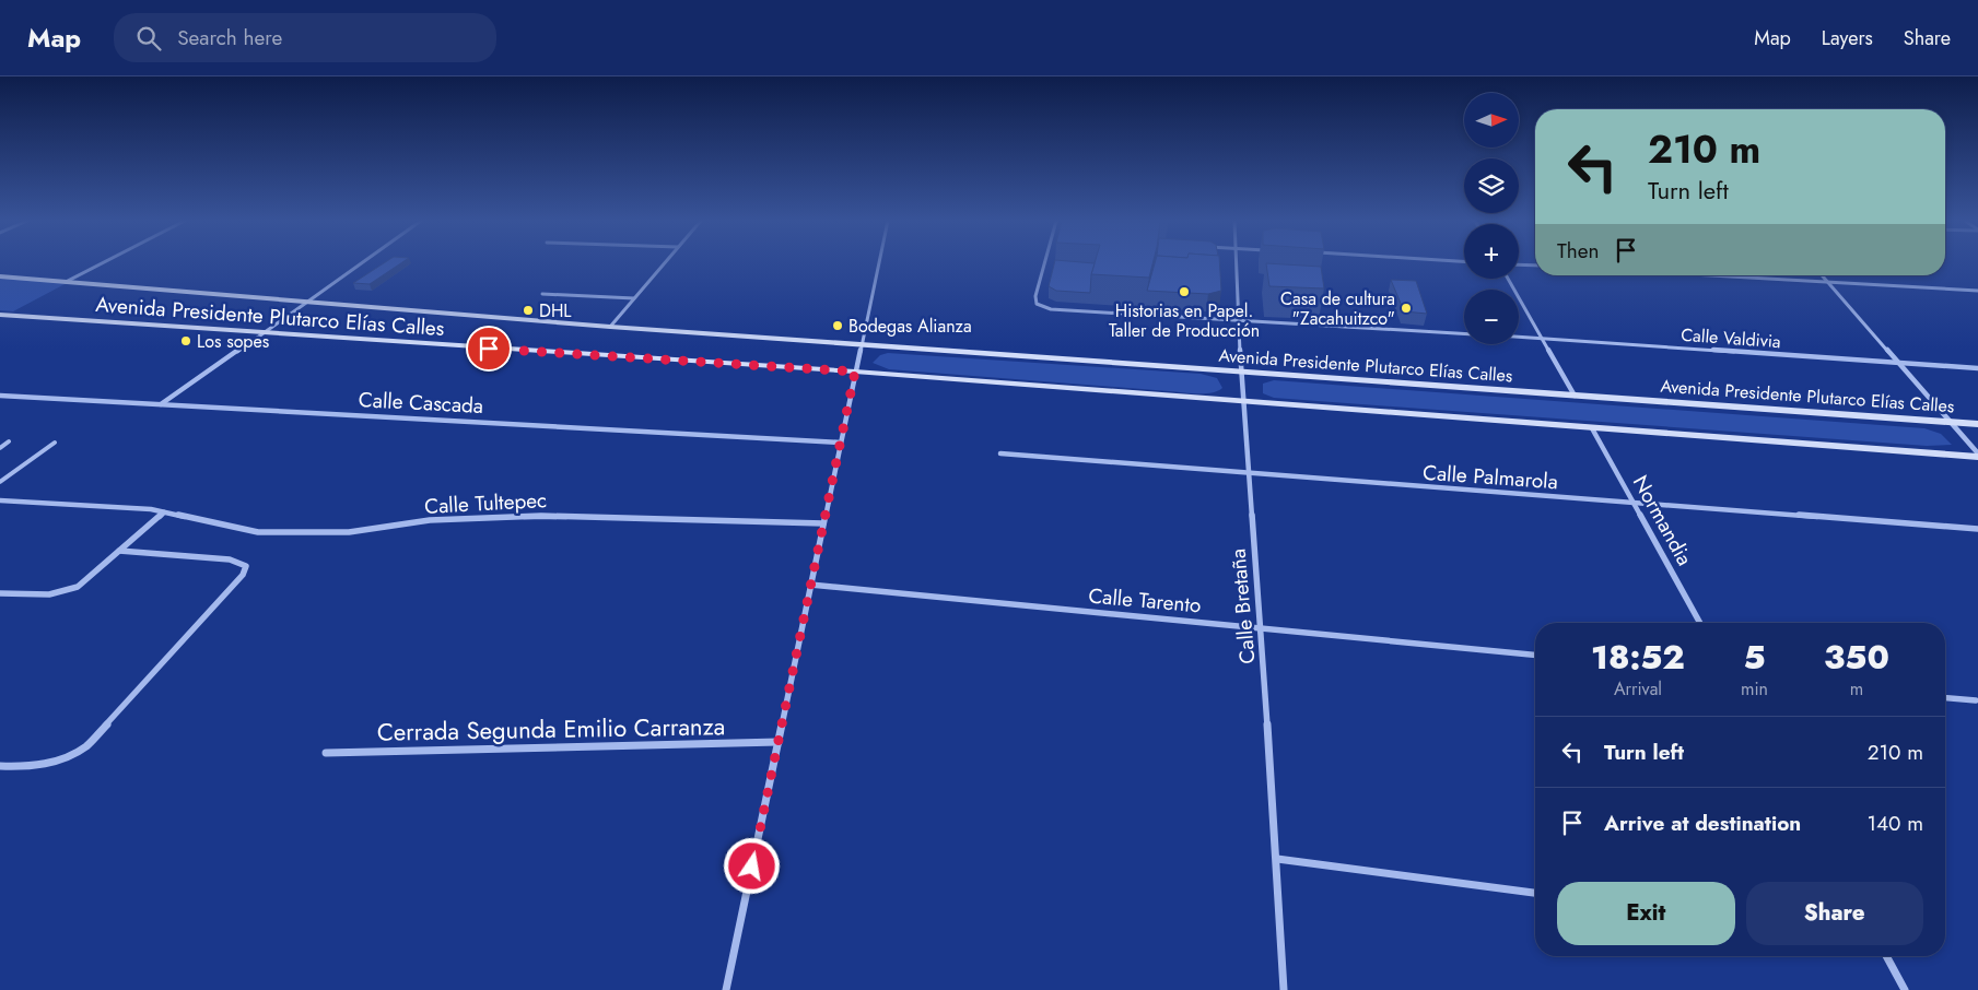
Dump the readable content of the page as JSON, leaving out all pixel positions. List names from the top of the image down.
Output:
{
  "streets": {
    "main road": ["Avenida Presidente Plutarco Elías Calles"],
    "street": [
      "Calle Valdivia",
      "Calle Cascada",
      "Calle Palmarola",
      "Calle Tultepec",
      "Normandia",
      "Calle Tarento",
      "Calle Bretaña",
      "Cerrada Segunda Emilio Carranza"
    ]
  },
  "crossings": [
    ["Avenida Presidente Plutarco Elías Calles", "Normandia"],
    ["Avenida Presidente Plutarco Elías Calles", "Calle Bretaña"],
    ["Calle Palmarola", "Normandia"],
    ["Calle Palmarola", "Calle Bretaña"],
    ["Calle Tarento", "Calle Bretaña"]
  ],
  "places": [
    "Historias en Papel. Taller de Producción",
    "Casa de cultura \"Zacahuitzco\"",
    "DHL",
    "Bodegas Alianza",
    "Los sopes"
  ],
  "north": "right",
  "page": {
    "header": "Map",
    "search": "Search here",
    "nav": ["Map", "Layers", "Share"],
    "map_buttons": ["+", "−"],
    "turn": ["210 m", "Turn left"],
    "then": "Then",
    "eta": [
      "18:52",
      "Arrival",
      "5",
      "min",
      "350",
      "m"
    ],
    "list": [
      {
        "name": "Turn left",
        "value": "210 m"
      },
      {
        "name": "Arrive at destination",
        "value": "140 m"
      }
    ],
    "buttons": ["Exit", "Share"]
  }
}
